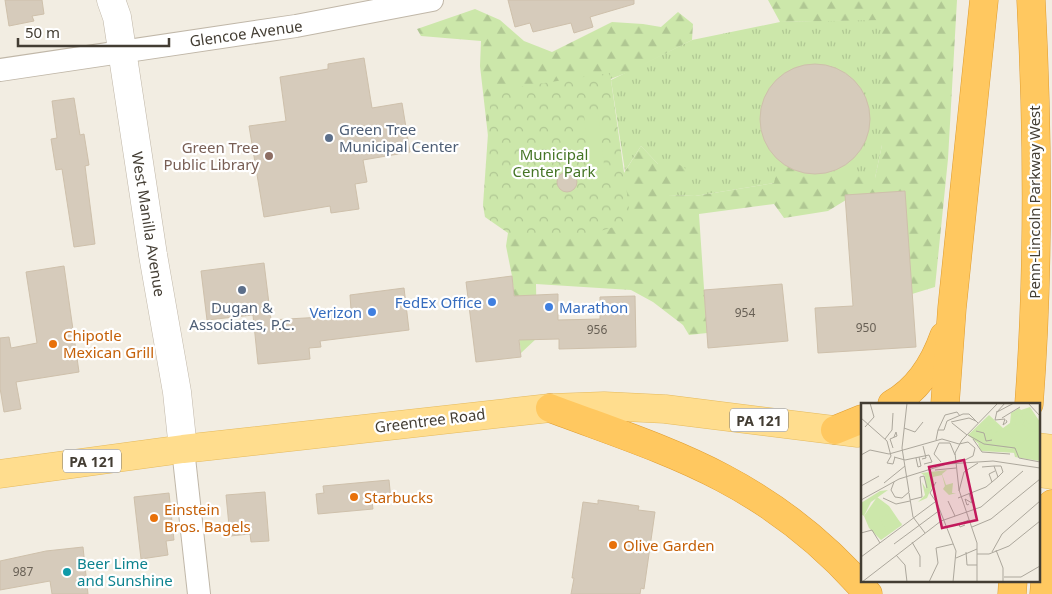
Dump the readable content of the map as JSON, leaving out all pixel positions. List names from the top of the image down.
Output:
{
  "streets": {
    "highway": ["Penn-Lincoln Parkway West"],
    "main road": ["Greentree Road", "PA 121"],
    "street": ["Glencoe Avenue", "West Manilla Avenue"]
  },
  "crossings": [
    ["Glencoe Avenue", "West Manilla Avenue"],
    ["West Manilla Avenue", "Greentree Road"]
  ],
  "parks": ["Municipal Center Park"],
  "places": [
    "Green Tree Municipal Center",
    "Green Tree Public Library",
    "Dugan & Associates, P.C.",
    "FedEx Office",
    "Marathon",
    "Verizon",
    "Chipotle Mexican Grill",
    "Starbucks",
    "Einstein Bros. Bagels",
    "Olive Garden",
    "Beer Lime and Sunshine"
  ],
  "house_numbers": [
    "954",
    "950",
    "956",
    "987"
  ],
  "scale_bar": "50 m"
}
